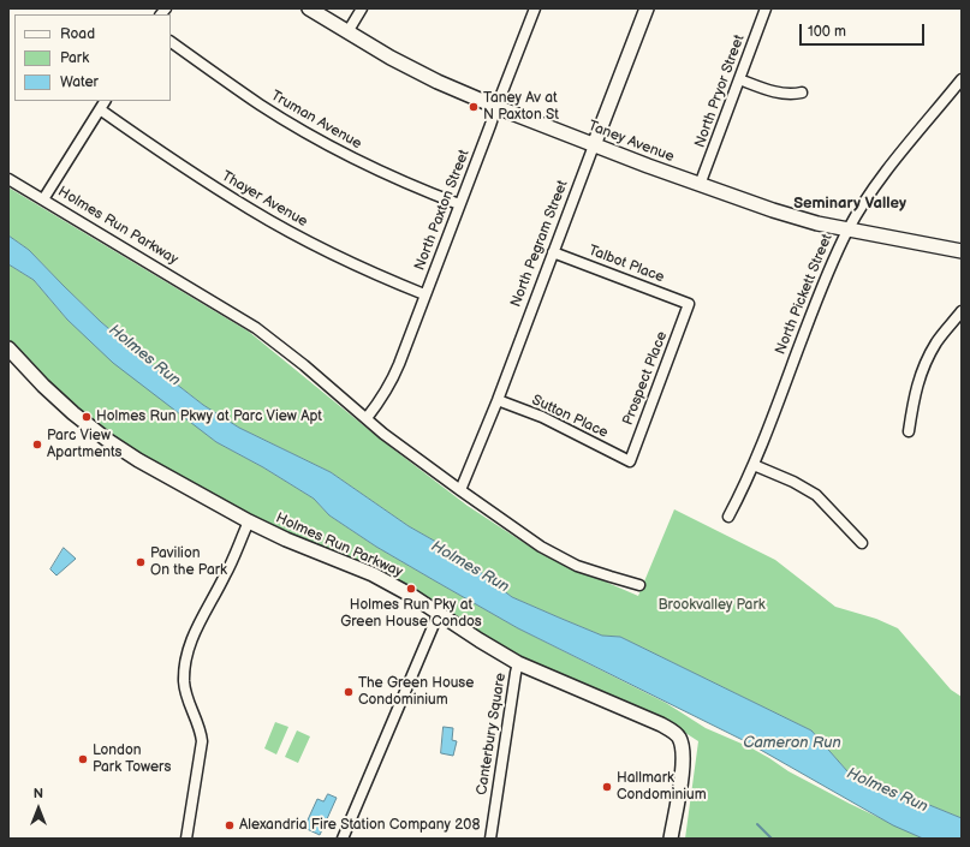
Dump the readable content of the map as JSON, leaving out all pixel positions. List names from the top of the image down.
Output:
{
  "streets": {
    "street": [
      "North Pryor Street",
      "Truman Avenue",
      "Taney Avenue",
      "Thayer Avenue",
      "North Paxton Street",
      "Holmes Run Parkway",
      "North Pegram Street",
      "Talbot Place",
      "North Pickett Street",
      "Prospect Place",
      "Sutton Place",
      "Canterbury Square"
    ]
  },
  "crossings": [
    ["North Pryor Street", "Taney Avenue"],
    ["Truman Avenue", "North Paxton Street"],
    ["Taney Avenue", "North Paxton Street"],
    ["Taney Avenue", "North Pegram Street"],
    ["Taney Avenue", "North Pickett Street"],
    ["Thayer Avenue", "North Paxton Street"],
    ["North Paxton Street", "Holmes Run Parkway"],
    ["Holmes Run Parkway", "North Pegram Street"],
    ["Holmes Run Parkway", "Canterbury Square"],
    ["North Pegram Street", "Talbot Place"],
    ["North Pegram Street", "Sutton Place"],
    ["Talbot Place", "Prospect Place"],
    ["Prospect Place", "Sutton Place"]
  ],
  "districts": ["Seminary Valley"],
  "water": ["Holmes Run", "Cameron Run"],
  "parks": ["Brookvalley Park"],
  "places": [
    "Taney Av at N Paxton St",
    "Holmes Run Pkwy at Parc View Apt",
    "Parc View Apartments",
    "Pavilion On the Park",
    "Holmes Run Pky at Green House Condos",
    "The Green House Condominium",
    "London Park Towers",
    "Hallmark Condominium",
    "Alexandria Fire Station Company 208"
  ],
  "legend": ["Road", "Park", "Water"],
  "scale_bar": "100 m",
  "north": "top"
}
